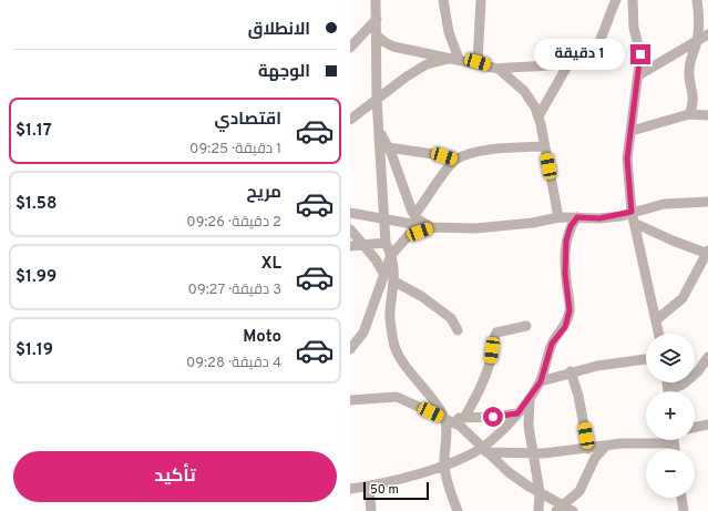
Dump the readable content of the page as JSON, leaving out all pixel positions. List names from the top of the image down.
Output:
{
  "scale_bar": "50 m",
  "page": {
    "banner": ["الانطلاق", "الوجهة"],
    "bubble": "1 دقيقة",
    "list": [
      {
        "name": "اقتصادي",
        "note": "1 دقيقة · 09:25",
        "value": "$1.17"
      },
      {
        "name": "مريح",
        "note": "2 دقيقة · 09:26",
        "value": "$1.58"
      },
      {
        "name": "XL",
        "note": "3 دقيقة · 09:27",
        "value": "$1.99"
      },
      {
        "name": "Moto",
        "note": "4 دقيقة · 09:28",
        "value": "$1.19"
      }
    ],
    "map_buttons": ["+", "−"],
    "buttons": "تأكيد",
    "scale": "50 m"
  }
}
